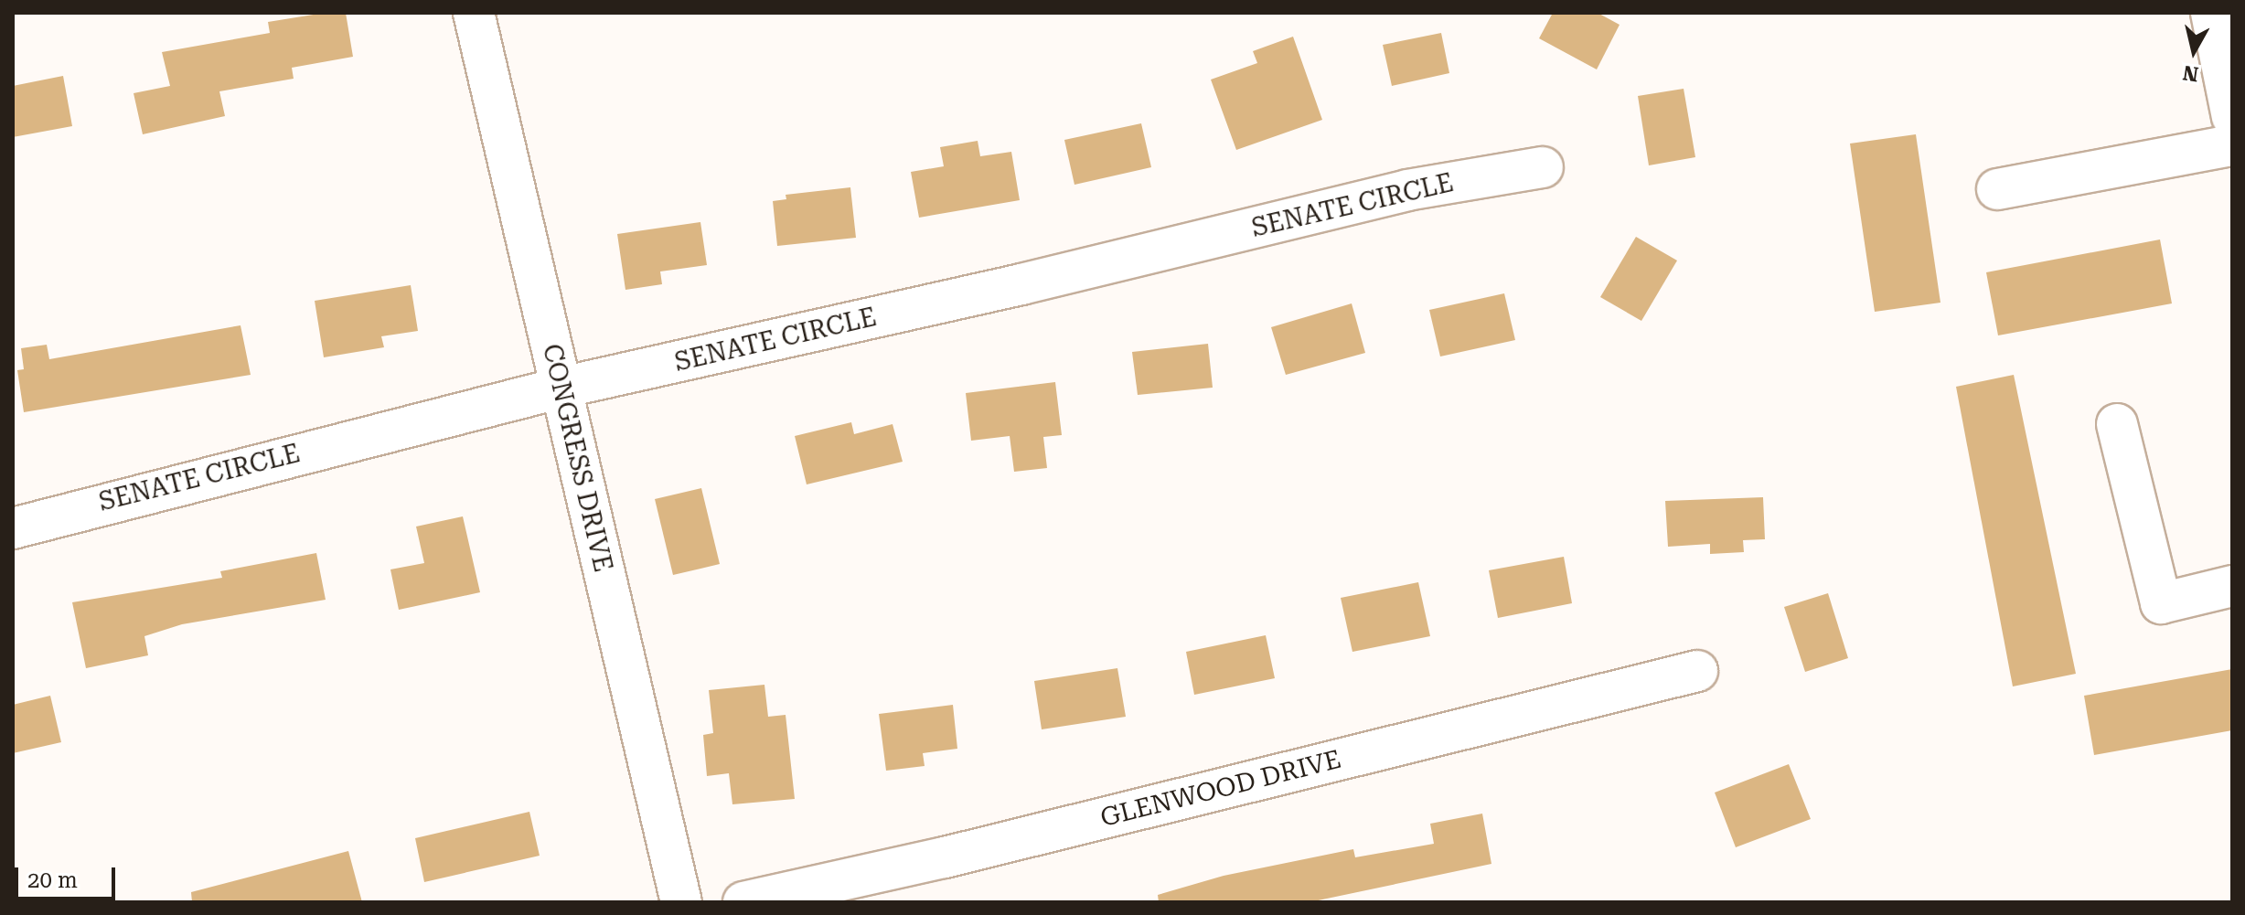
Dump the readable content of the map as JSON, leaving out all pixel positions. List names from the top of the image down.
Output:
{
  "streets": {
    "street": ["SENATE CIRCLE", "CONGRESS DRIVE", "GLENWOOD DRIVE"]
  },
  "crossings": [
    ["SENATE CIRCLE", "CONGRESS DRIVE"]
  ],
  "scale_bar": "20 m",
  "north": "bottom"
}
